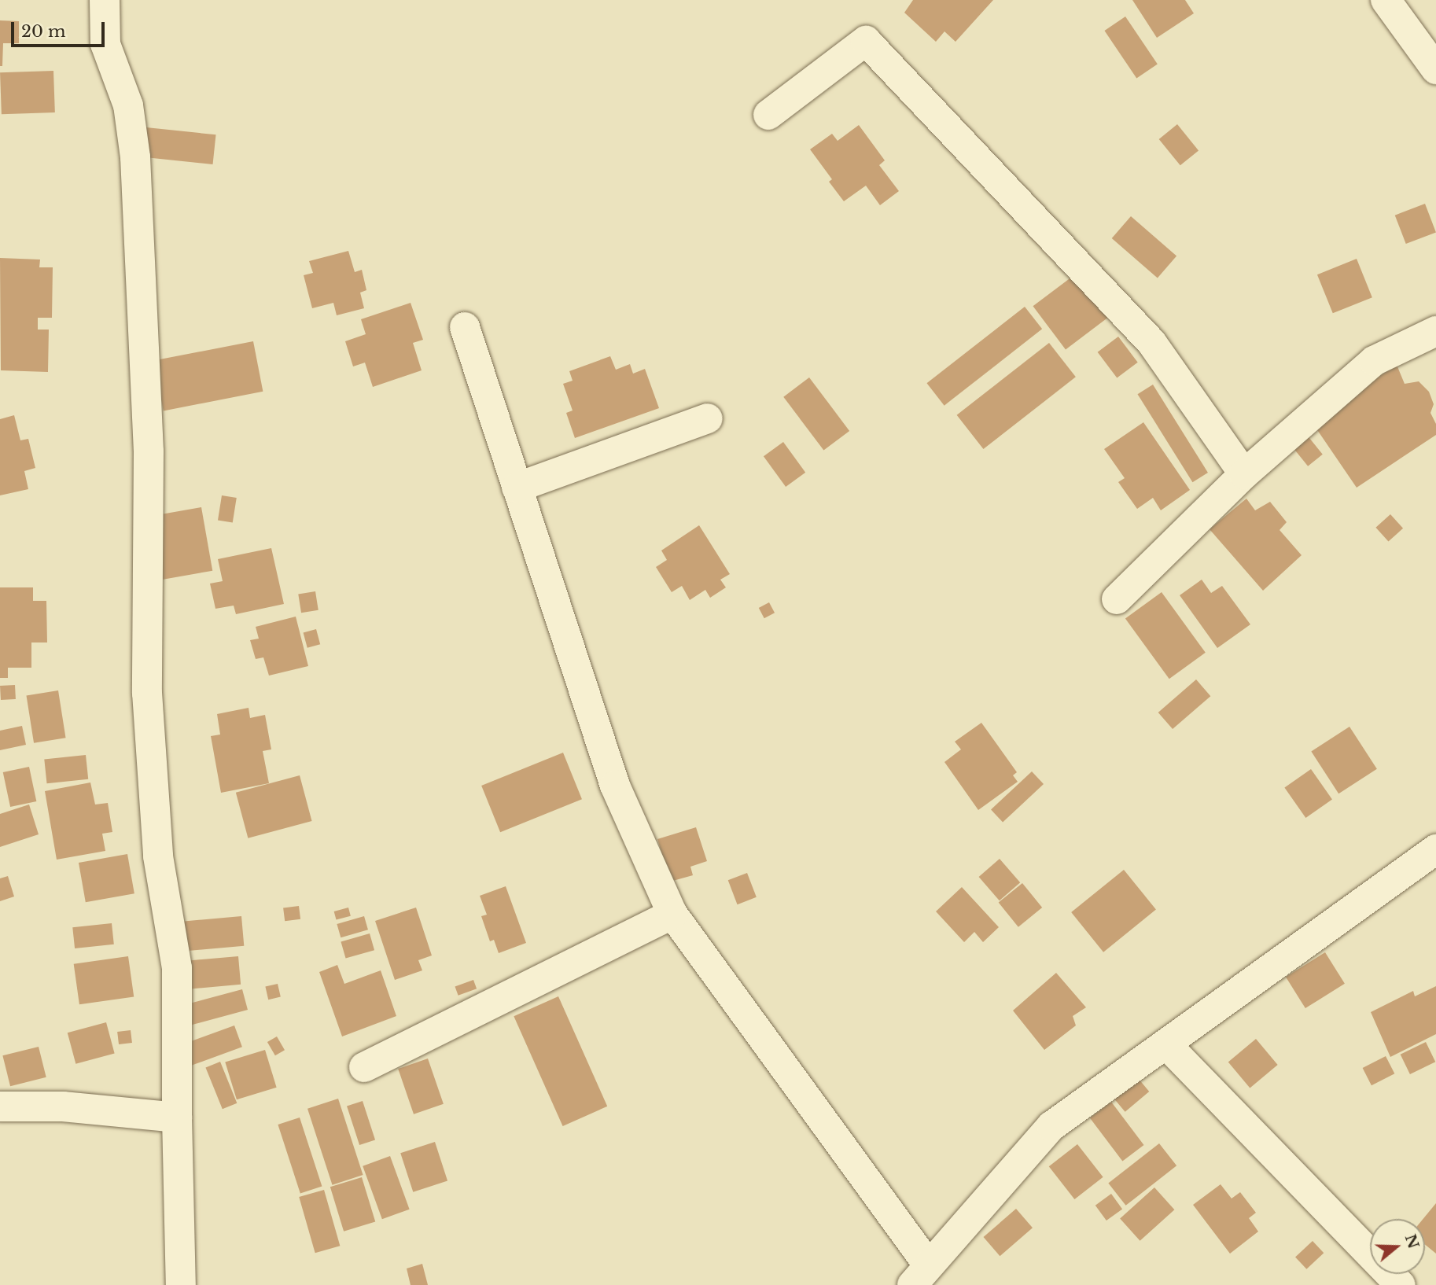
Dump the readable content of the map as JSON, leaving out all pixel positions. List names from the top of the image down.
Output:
{
  "scale_bar": "20 m",
  "north": "right"
}
